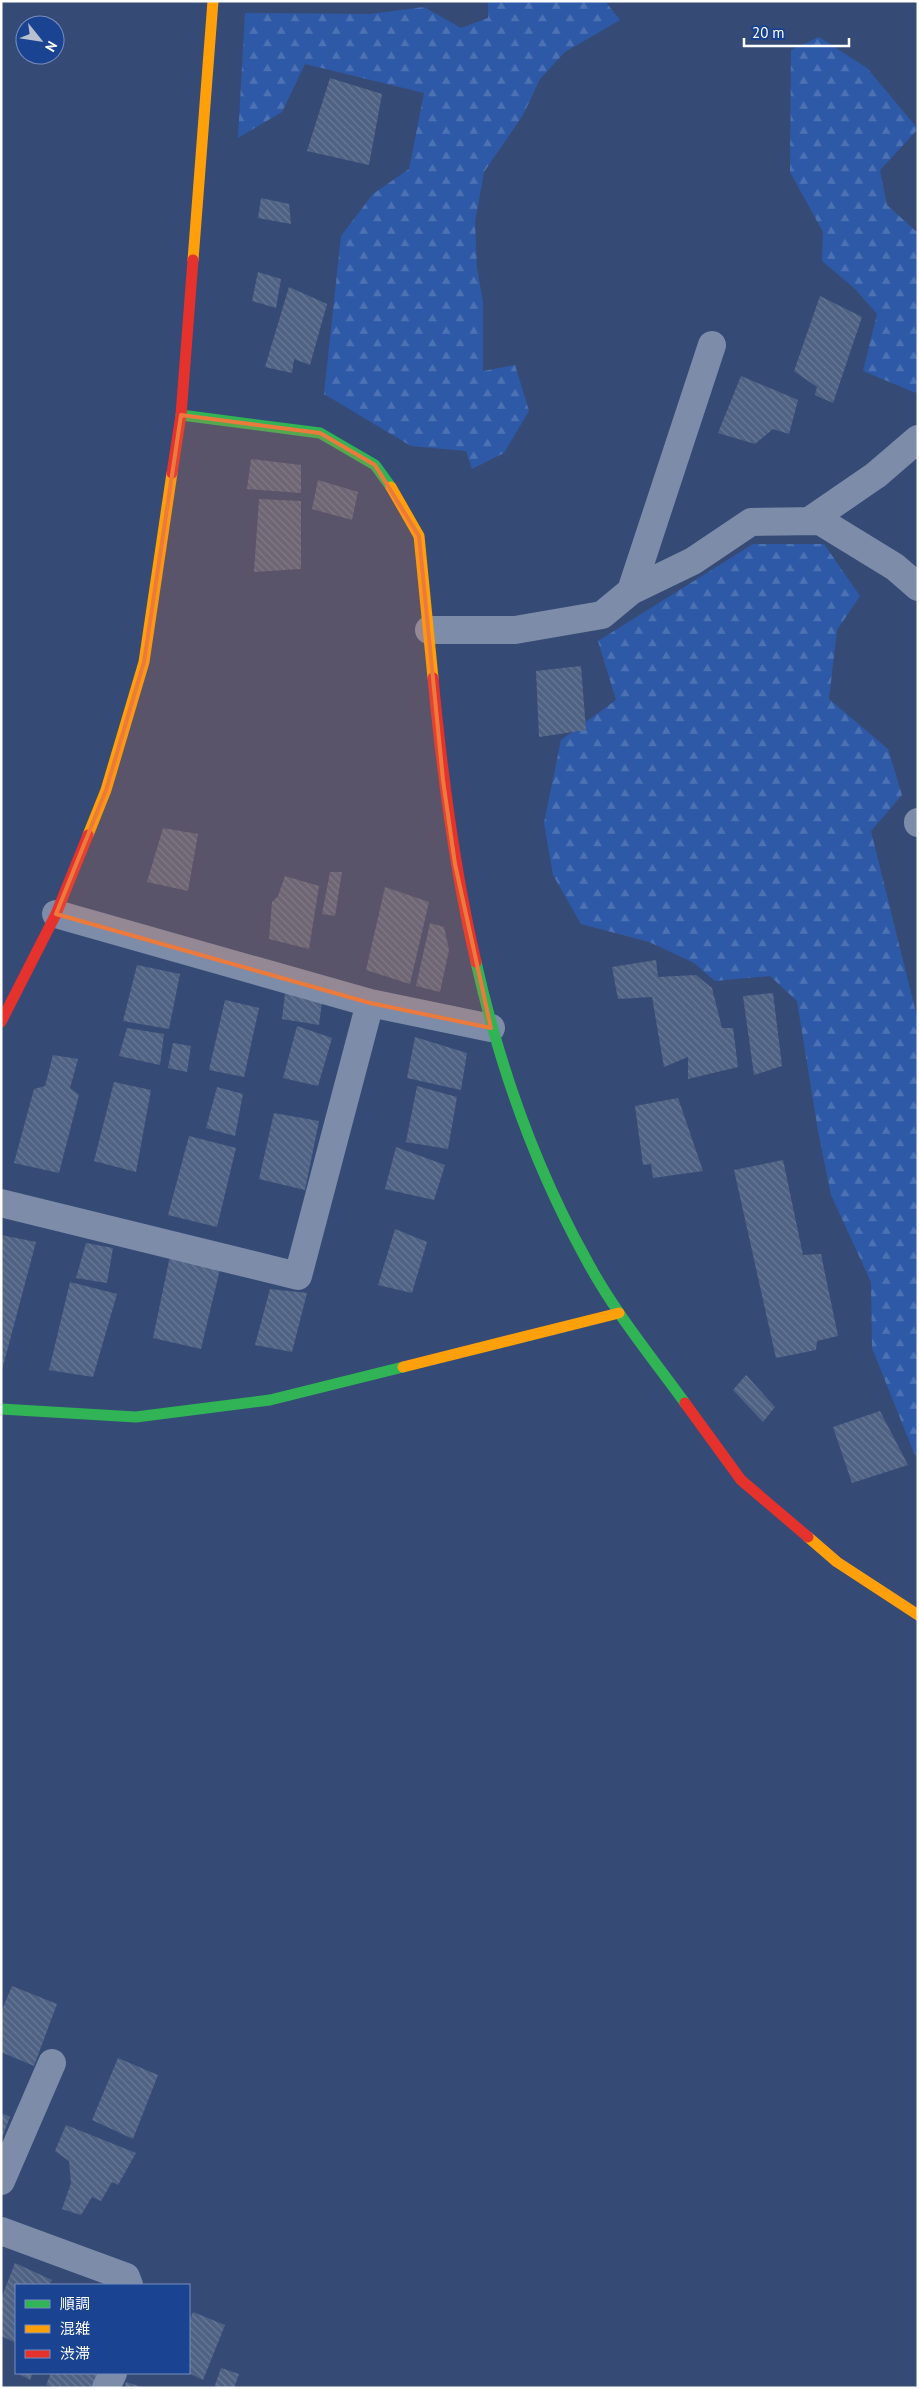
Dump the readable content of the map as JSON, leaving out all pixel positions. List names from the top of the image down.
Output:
{
  "legend": ["順調", "混雑", "渋滞"],
  "scale_bar": "20 m",
  "north": "bottom right"
}
